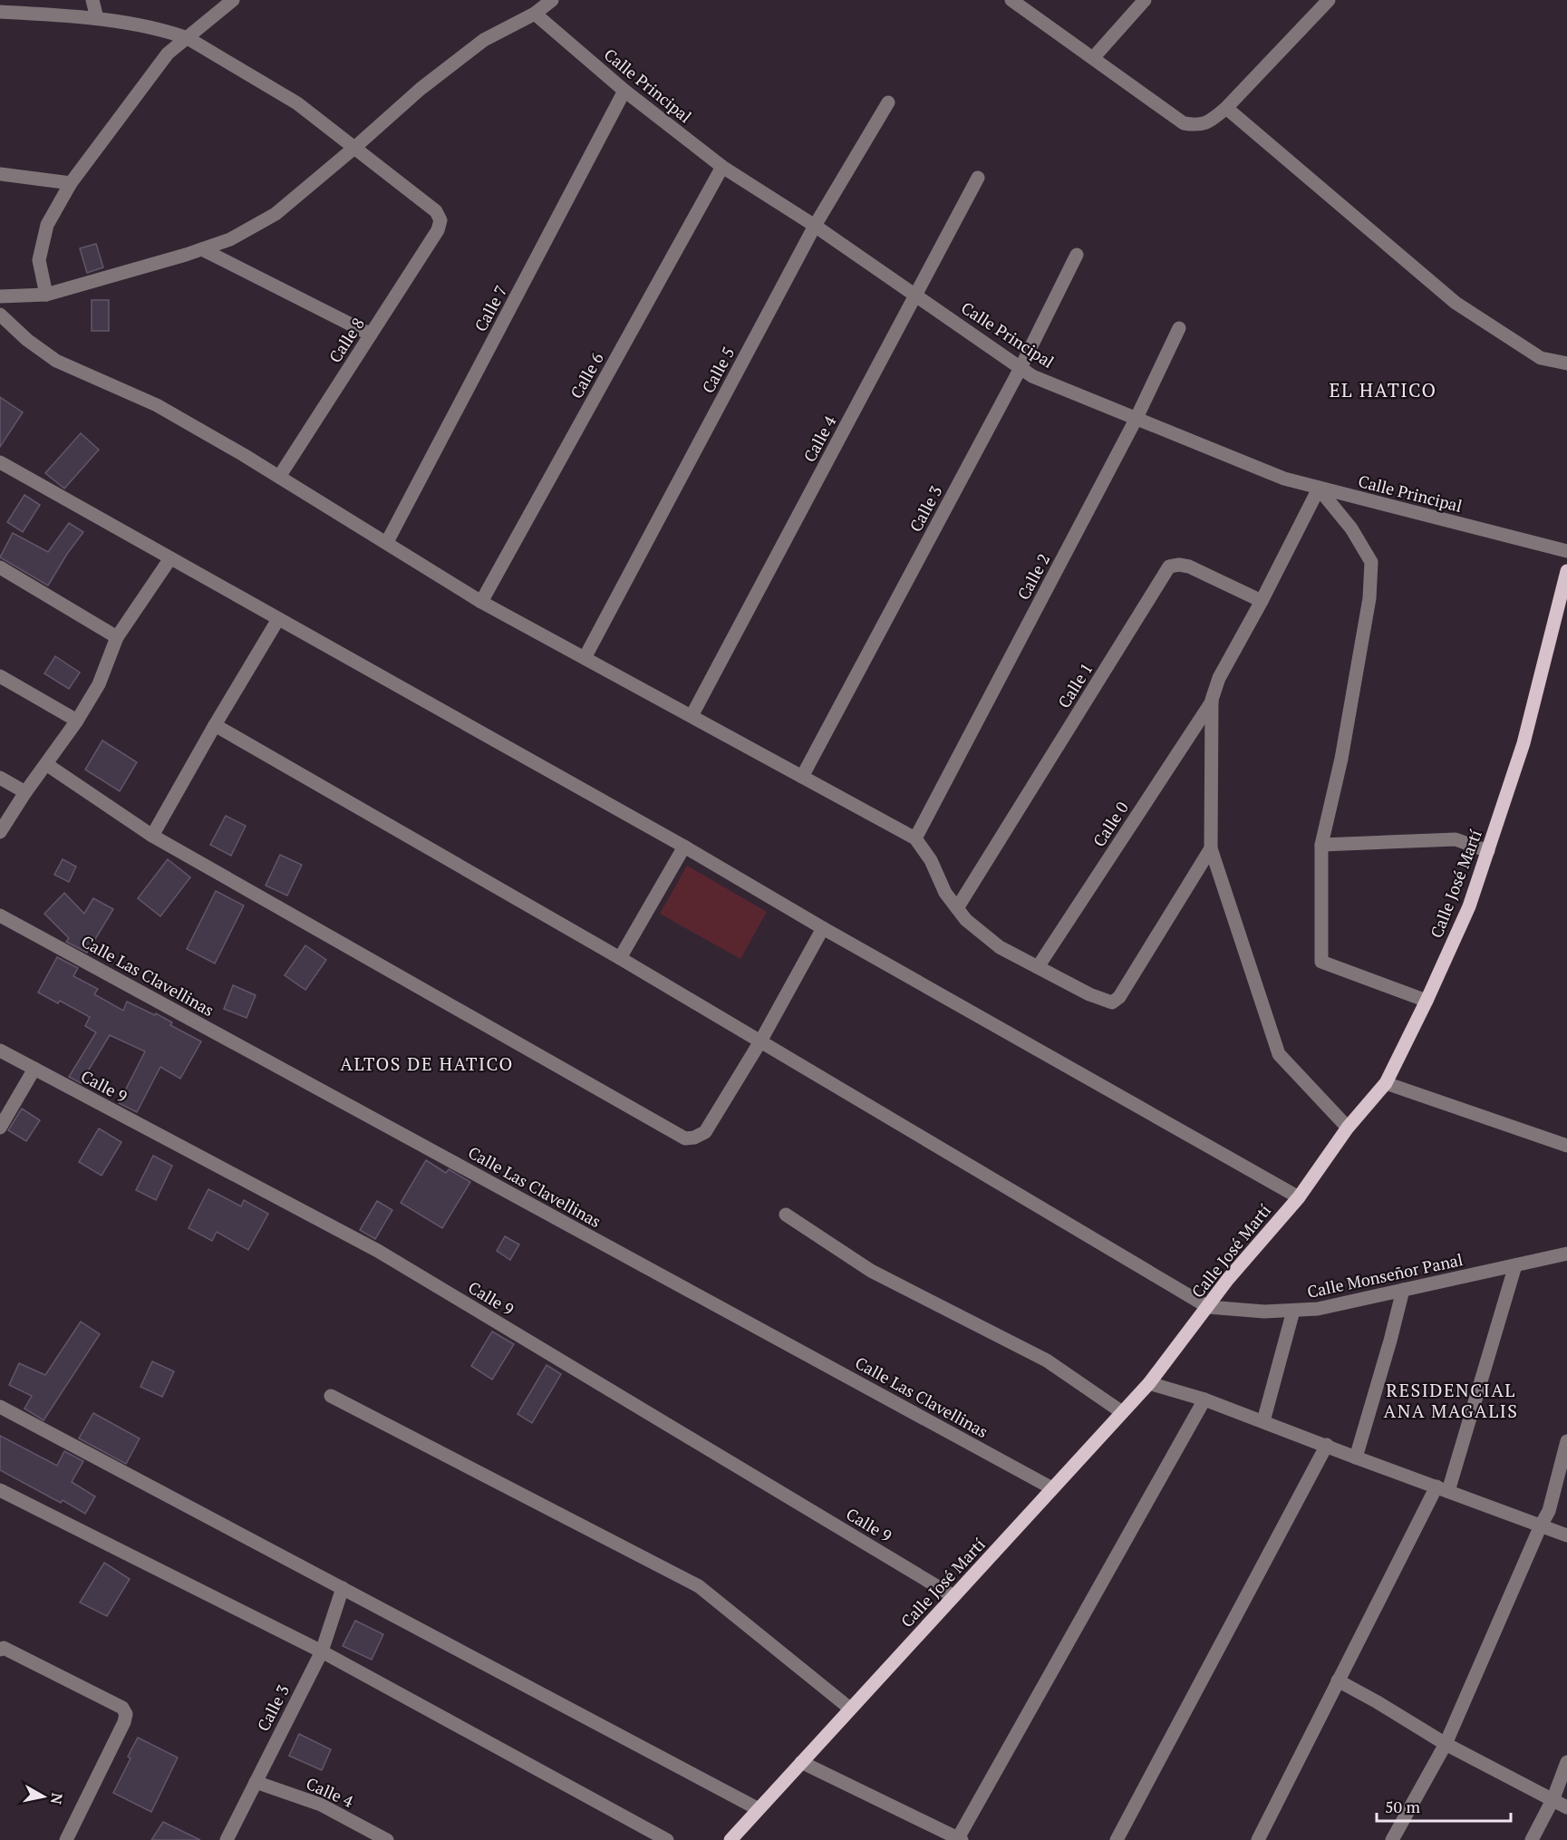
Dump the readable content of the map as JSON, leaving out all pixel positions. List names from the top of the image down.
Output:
{
  "streets": {
    "main road": ["Calle José Martí"],
    "street": [
      "Calle Principal",
      "Calle 7",
      "Calle 8",
      "Calle 5",
      "Calle 6",
      "Calle 4",
      "Calle 3",
      "Calle 2",
      "Calle 1",
      "Calle 0",
      "Calle Las Clavellinas",
      "Calle 9",
      "Calle Monseñor Panal"
    ]
  },
  "crossings": [
    ["Calle Principal", "Calle 7"],
    ["Calle Principal", "Calle 5"],
    ["Calle Principal", "Calle 6"],
    ["Calle Principal", "Calle 4"],
    ["Calle Principal", "Calle 3"],
    ["Calle Principal", "Calle 2"],
    ["Calle 4", "Calle 3"],
    ["Calle José Martí", "Calle Las Clavellinas"],
    ["Calle José Martí", "Calle 9"],
    ["Calle José Martí", "Calle Monseñor Panal"]
  ],
  "districts": ["EL HATICO", "ALTOS DE HATICO", "RESIDENCIAL ANA MAGALIS"],
  "scale_bar": "50 m",
  "north": "right"
}
